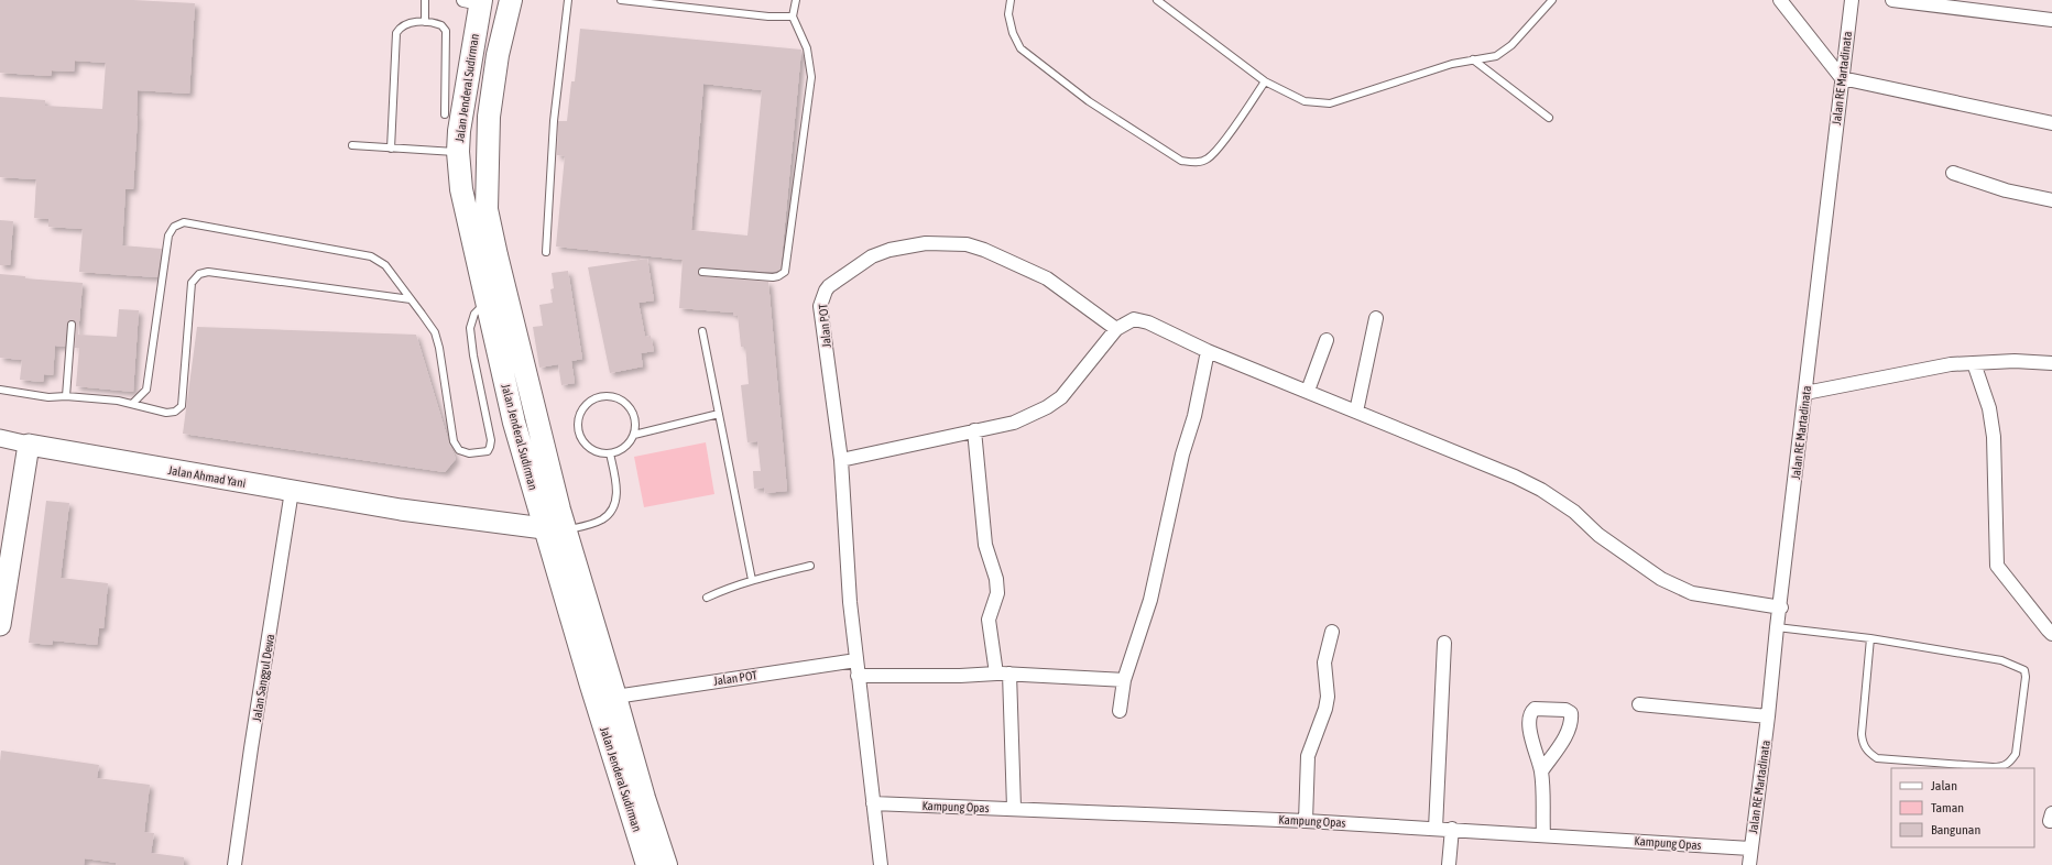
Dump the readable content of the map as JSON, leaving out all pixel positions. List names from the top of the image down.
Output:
{
  "streets": {
    "highway": ["Jalan Jenderal Sudirman"],
    "main road": ["Jalan Ahmad Yani"],
    "street": [
      "Jalan RE Martadinata",
      "Jalan POT",
      "Jalan Sanggul Dewa",
      "Kampung Opas"
    ]
  },
  "crossings": [
    ["Jalan RE Martadinata", "Kampung Opas"],
    ["Jalan Jenderal Sudirman", "Jalan POT"],
    ["Jalan Jenderal Sudirman", "Jalan Ahmad Yani"],
    ["Jalan POT", "Kampung Opas"],
    ["Jalan Ahmad Yani", "Jalan Sanggul Dewa"]
  ],
  "legend": ["Jalan", "Taman", "Bangunan"]
}
